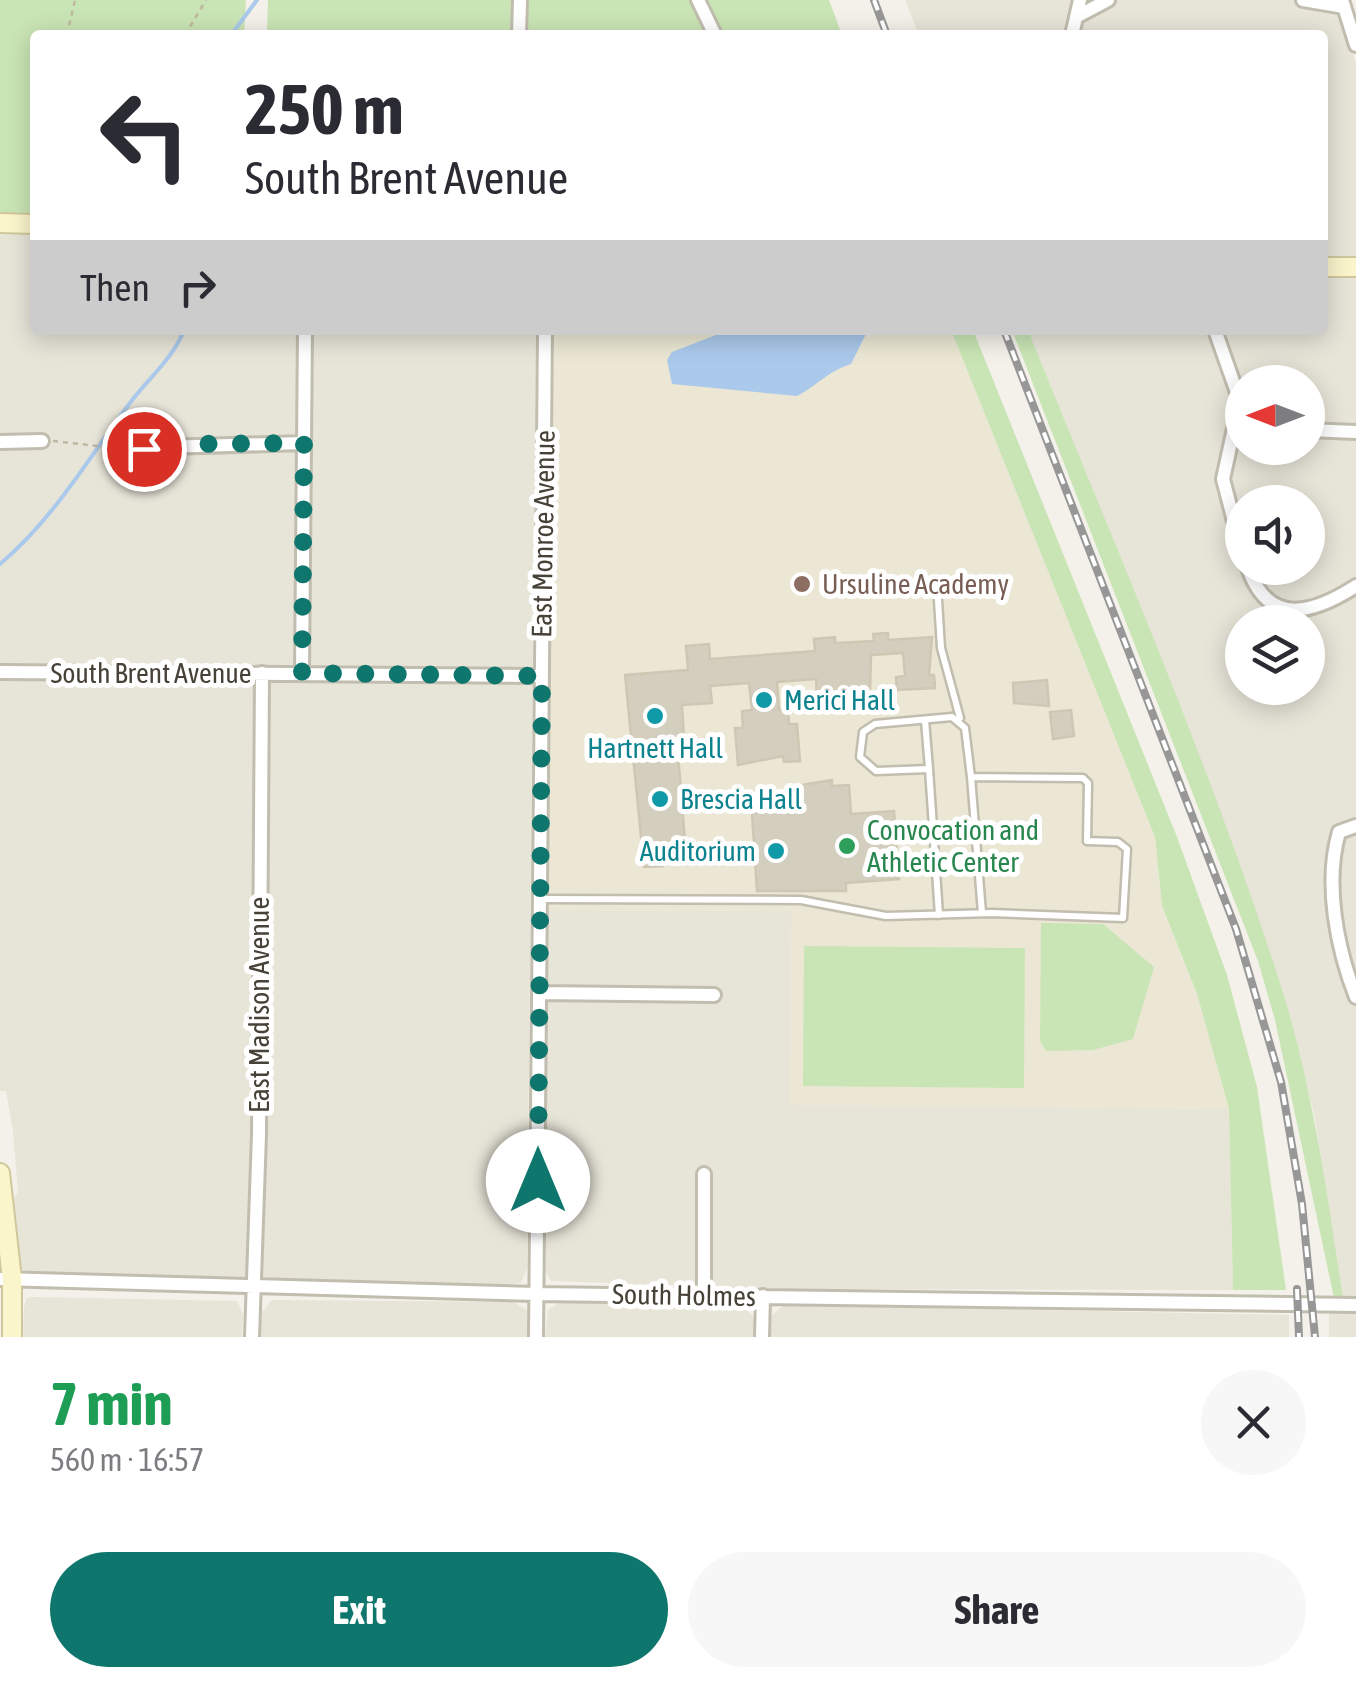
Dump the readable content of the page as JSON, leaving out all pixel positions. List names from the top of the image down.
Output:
{
  "streets": {
    "street": [
      "East Monroe Avenue",
      "South Brent Avenue",
      "East Madison Avenue",
      "South Holmes"
    ]
  },
  "crossings": [
    ["East Monroe Avenue", "South Brent Avenue"],
    ["East Monroe Avenue", "South Holmes"],
    ["South Brent Avenue", "East Madison Avenue"],
    ["East Madison Avenue", "South Holmes"]
  ],
  "places": [
    "Ursuline Academy",
    "Merici Hall",
    "Hartnett Hall",
    "Brescia Hall",
    "Convocation and Athletic Center",
    "Auditorium"
  ],
  "north": "left",
  "page": {
    "turn": ["250 m", "South Brent Avenue"],
    "then": "Then",
    "heading": ["7 min", "560 m · 16:57"],
    "buttons": ["Exit", "Share"]
  }
}
